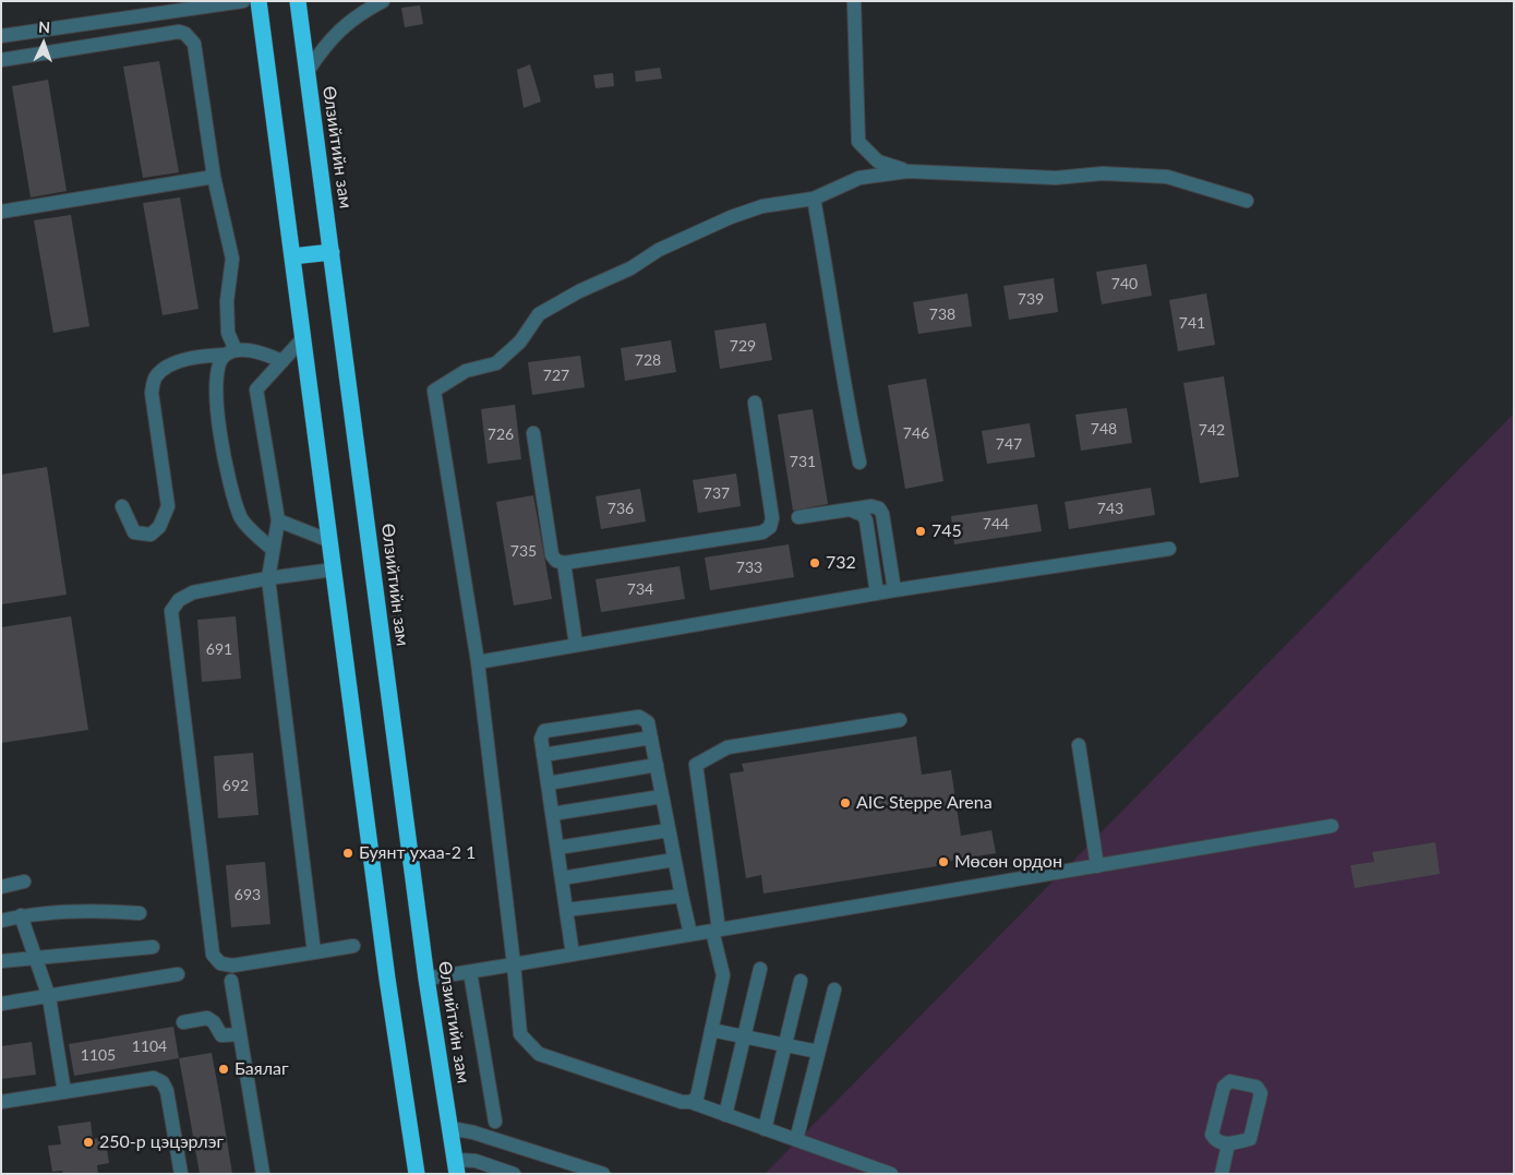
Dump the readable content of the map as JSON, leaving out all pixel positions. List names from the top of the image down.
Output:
{
  "streets": {
    "highway": ["Өлзийтийн зам"]
  },
  "places": [
    "745",
    "732",
    "AIC Steppe Arena",
    "Буянт ухаа-2 1",
    "Мөсөн ордон",
    "Баялаг",
    "250-р цэцэрлэг"
  ],
  "house_numbers": [
    "740",
    "739",
    "738",
    "741",
    "729",
    "728",
    "727",
    "748",
    "742",
    "746",
    "726",
    "747",
    "731",
    "737",
    "736",
    "743",
    "744",
    "735",
    "733",
    "734",
    "691",
    "692",
    "693",
    "1104",
    "1105"
  ],
  "north": "top"
}
